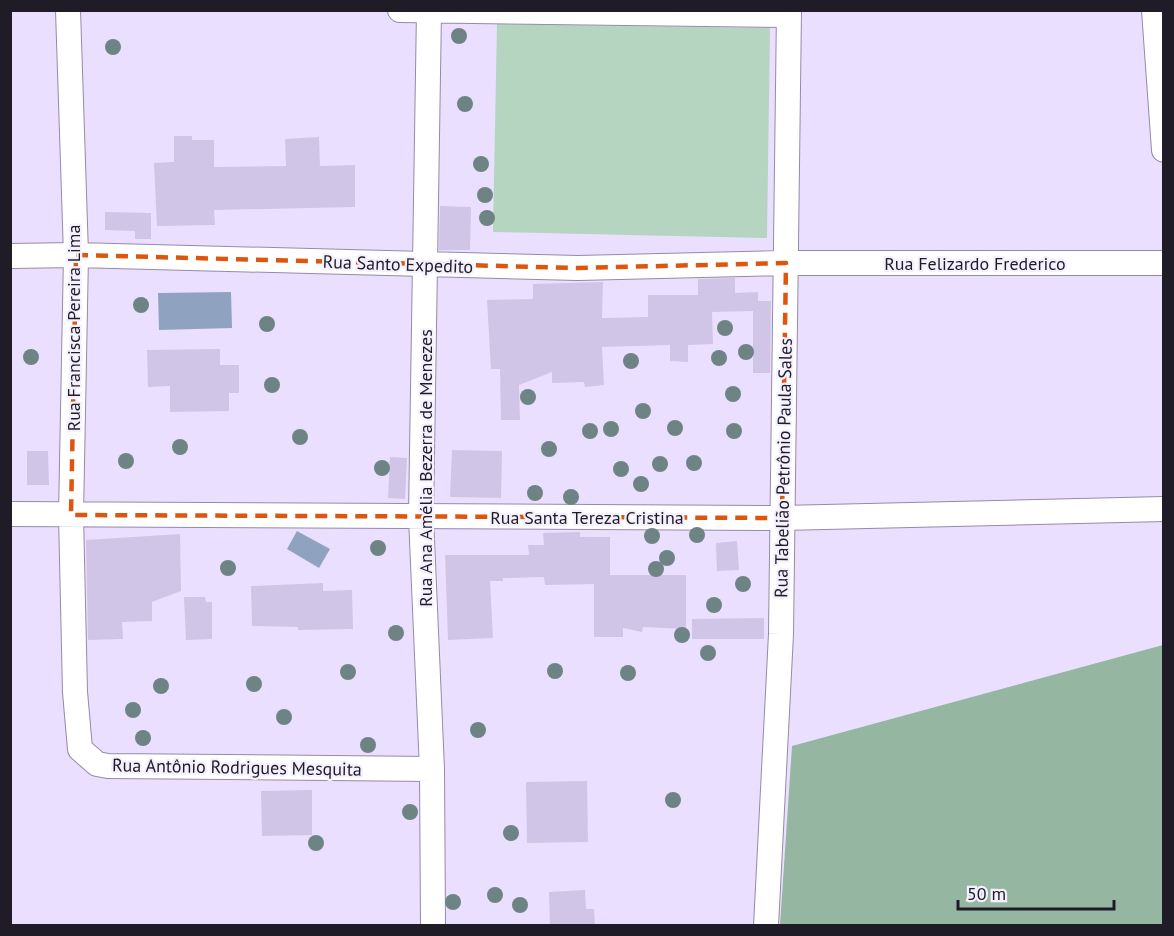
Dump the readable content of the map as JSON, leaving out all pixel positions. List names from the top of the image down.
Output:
{
  "streets": {
    "street": [
      "Rua Felizardo Frederico",
      "Rua Santo Expedito",
      "Rua Francisca Pereira Lima",
      "Rua Ana Amélia Bezerra de Menezes",
      "Rua Tabelião Petrônio Paula Sales",
      "Rua Santa Tereza Cristina",
      "Rua Antônio Rodrigues Mesquita"
    ]
  },
  "crossings": [
    ["Rua Felizardo Frederico", "Rua Santo Expedito"],
    ["Rua Felizardo Frederico", "Rua Tabelião Petrônio Paula Sales"],
    ["Rua Santo Expedito", "Rua Francisca Pereira Lima"],
    ["Rua Santo Expedito", "Rua Ana Amélia Bezerra de Menezes"],
    ["Rua Santo Expedito", "Rua Tabelião Petrônio Paula Sales"],
    ["Rua Francisca Pereira Lima", "Rua Santa Tereza Cristina"],
    ["Rua Francisca Pereira Lima", "Rua Antônio Rodrigues Mesquita"],
    ["Rua Ana Amélia Bezerra de Menezes", "Rua Santa Tereza Cristina"],
    ["Rua Ana Amélia Bezerra de Menezes", "Rua Antônio Rodrigues Mesquita"],
    ["Rua Tabelião Petrônio Paula Sales", "Rua Santa Tereza Cristina"]
  ],
  "scale_bar": "50 m"
}
